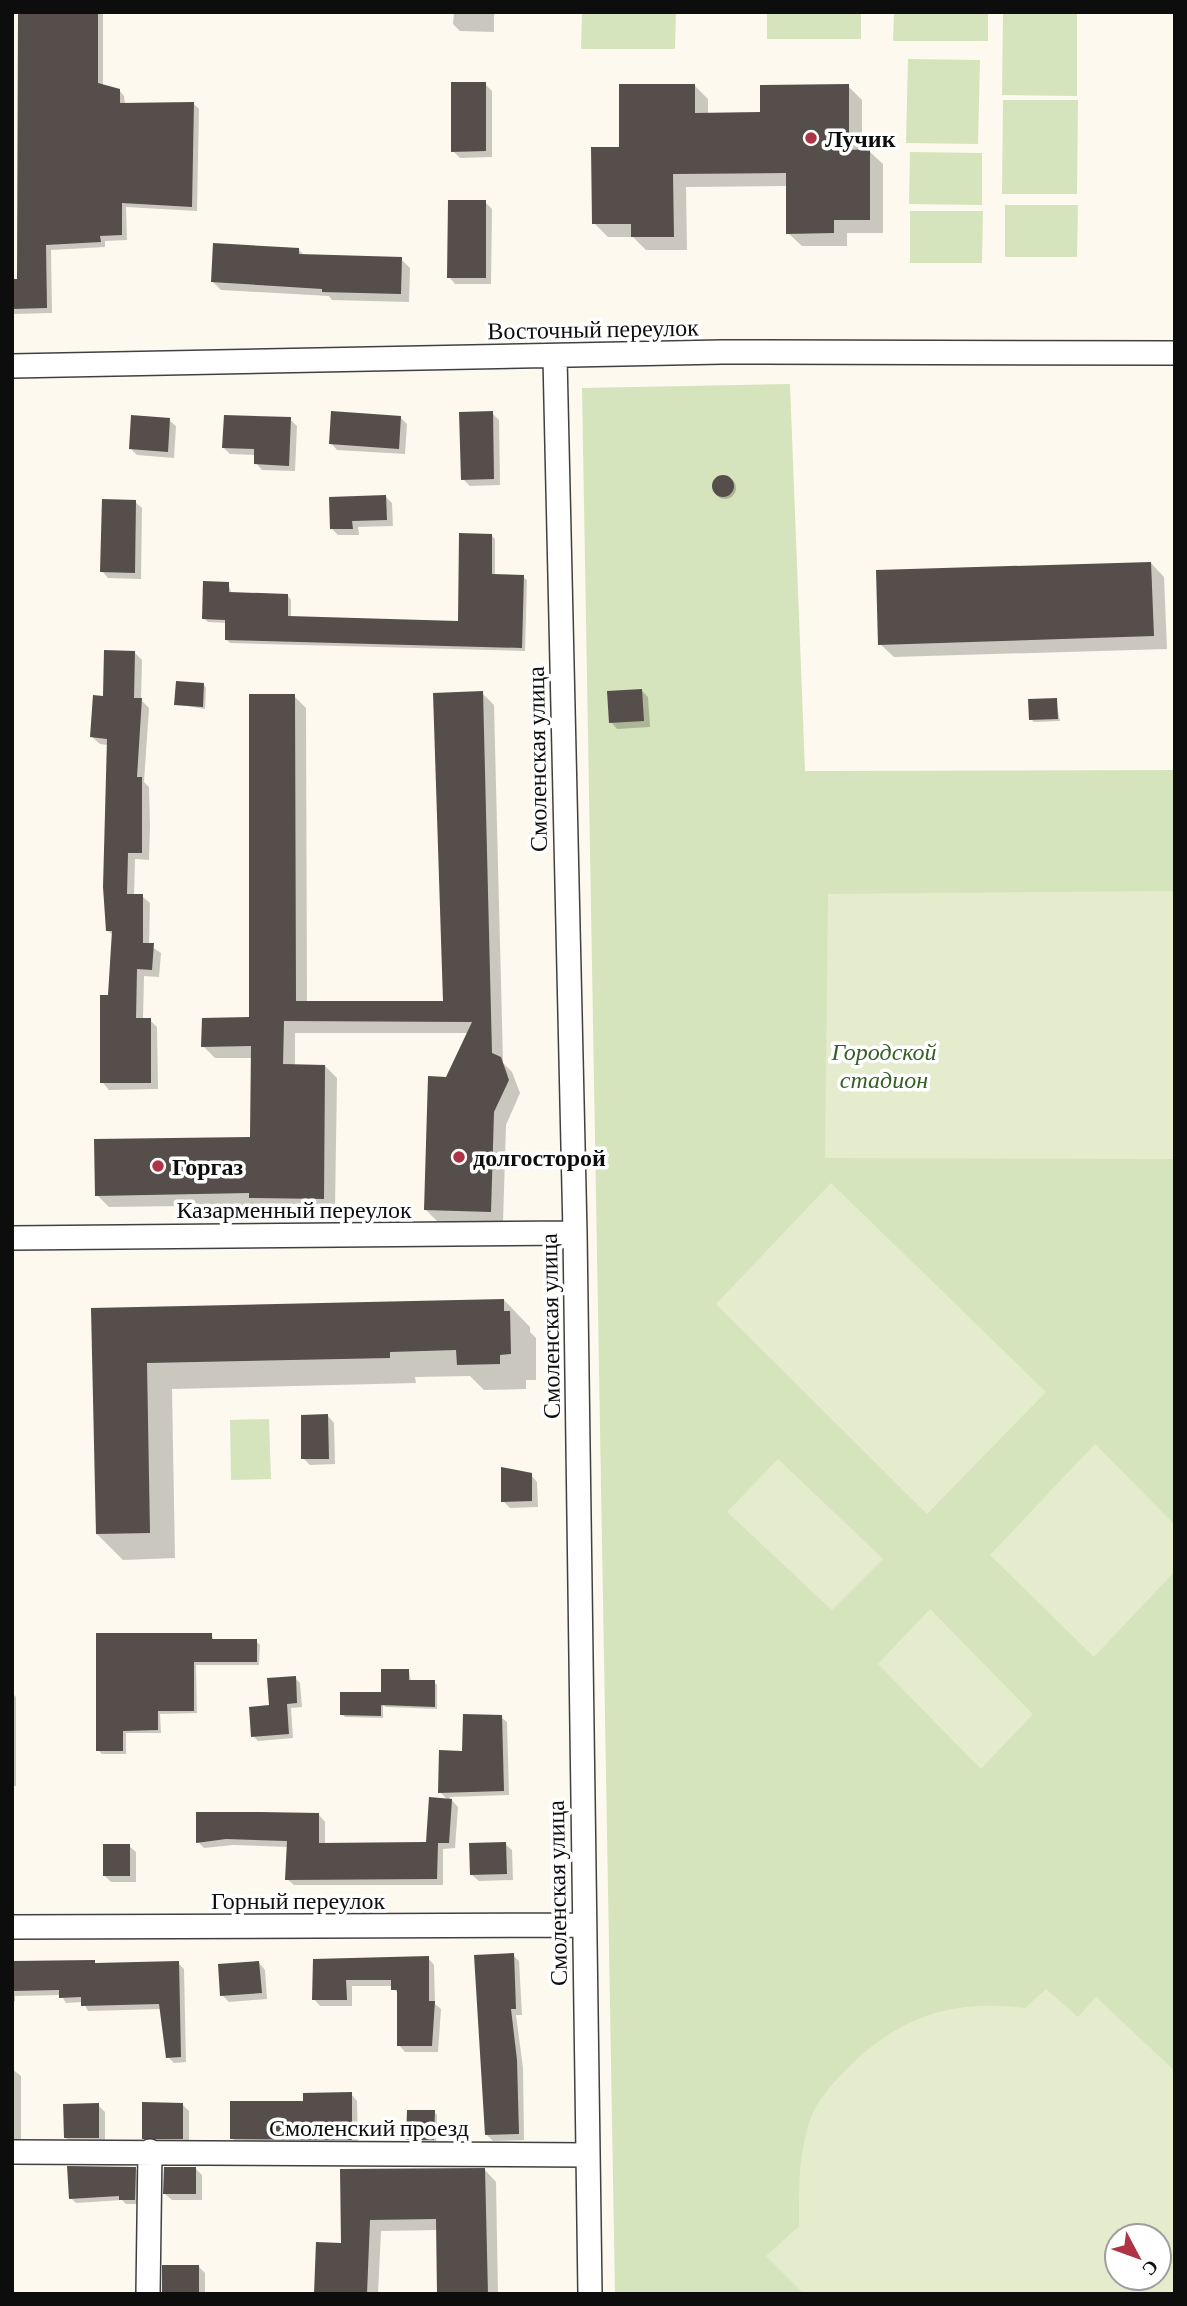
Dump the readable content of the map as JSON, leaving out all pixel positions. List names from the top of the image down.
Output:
{
  "streets": {
    "street": [
      "Восточный переулок",
      "Смоленская улица",
      "Казарменный переулок",
      "Горный переулок",
      "Смоленский проезд"
    ]
  },
  "crossings": [
    ["Восточный переулок", "Смоленская улица"],
    ["Смоленская улица", "Казарменный переулок"],
    ["Смоленская улица", "Горный переулок"],
    ["Смоленская улица", "Смоленский проезд"]
  ],
  "parks": ["Городской стадион"],
  "places": ["Лучик", "долгосторой", "Горгаз"],
  "north": "bottom right"
}
